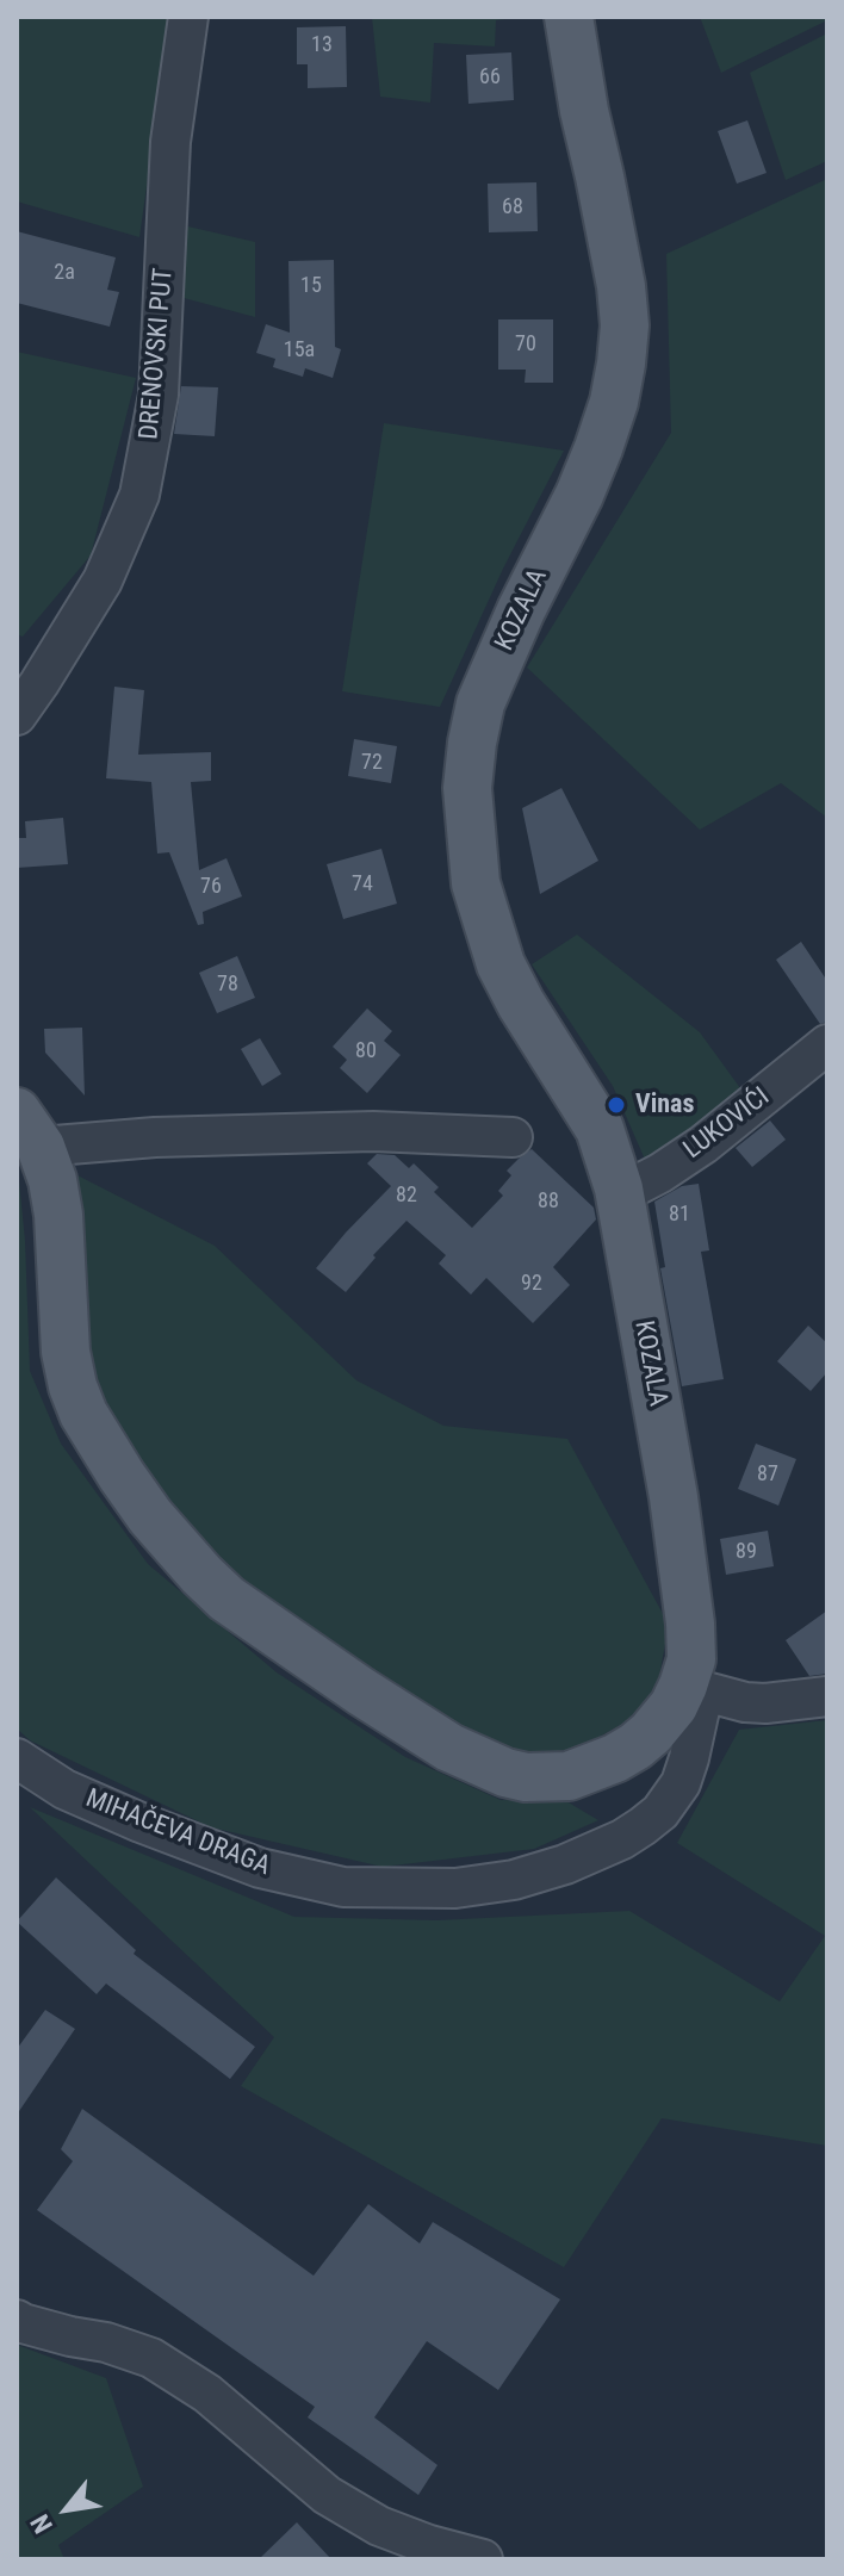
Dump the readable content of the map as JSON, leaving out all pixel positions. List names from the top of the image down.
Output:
{
  "streets": {
    "main road": ["KOZALA"],
    "street": ["DRENOVSKI PUT", "LUKOVIĆI", "MIHAČEVA DRAGA"]
  },
  "crossings": [
    ["KOZALA", "LUKOVIĆI"],
    ["KOZALA", "MIHAČEVA DRAGA"]
  ],
  "places": ["Vinas"],
  "house_numbers": [
    "13",
    "66",
    "68",
    "2a",
    "15",
    "70",
    "15a",
    "72",
    "74",
    "76",
    "78",
    "80",
    "82",
    "88",
    "81",
    "92",
    "87",
    "89"
  ],
  "north": "bottom left"
}
